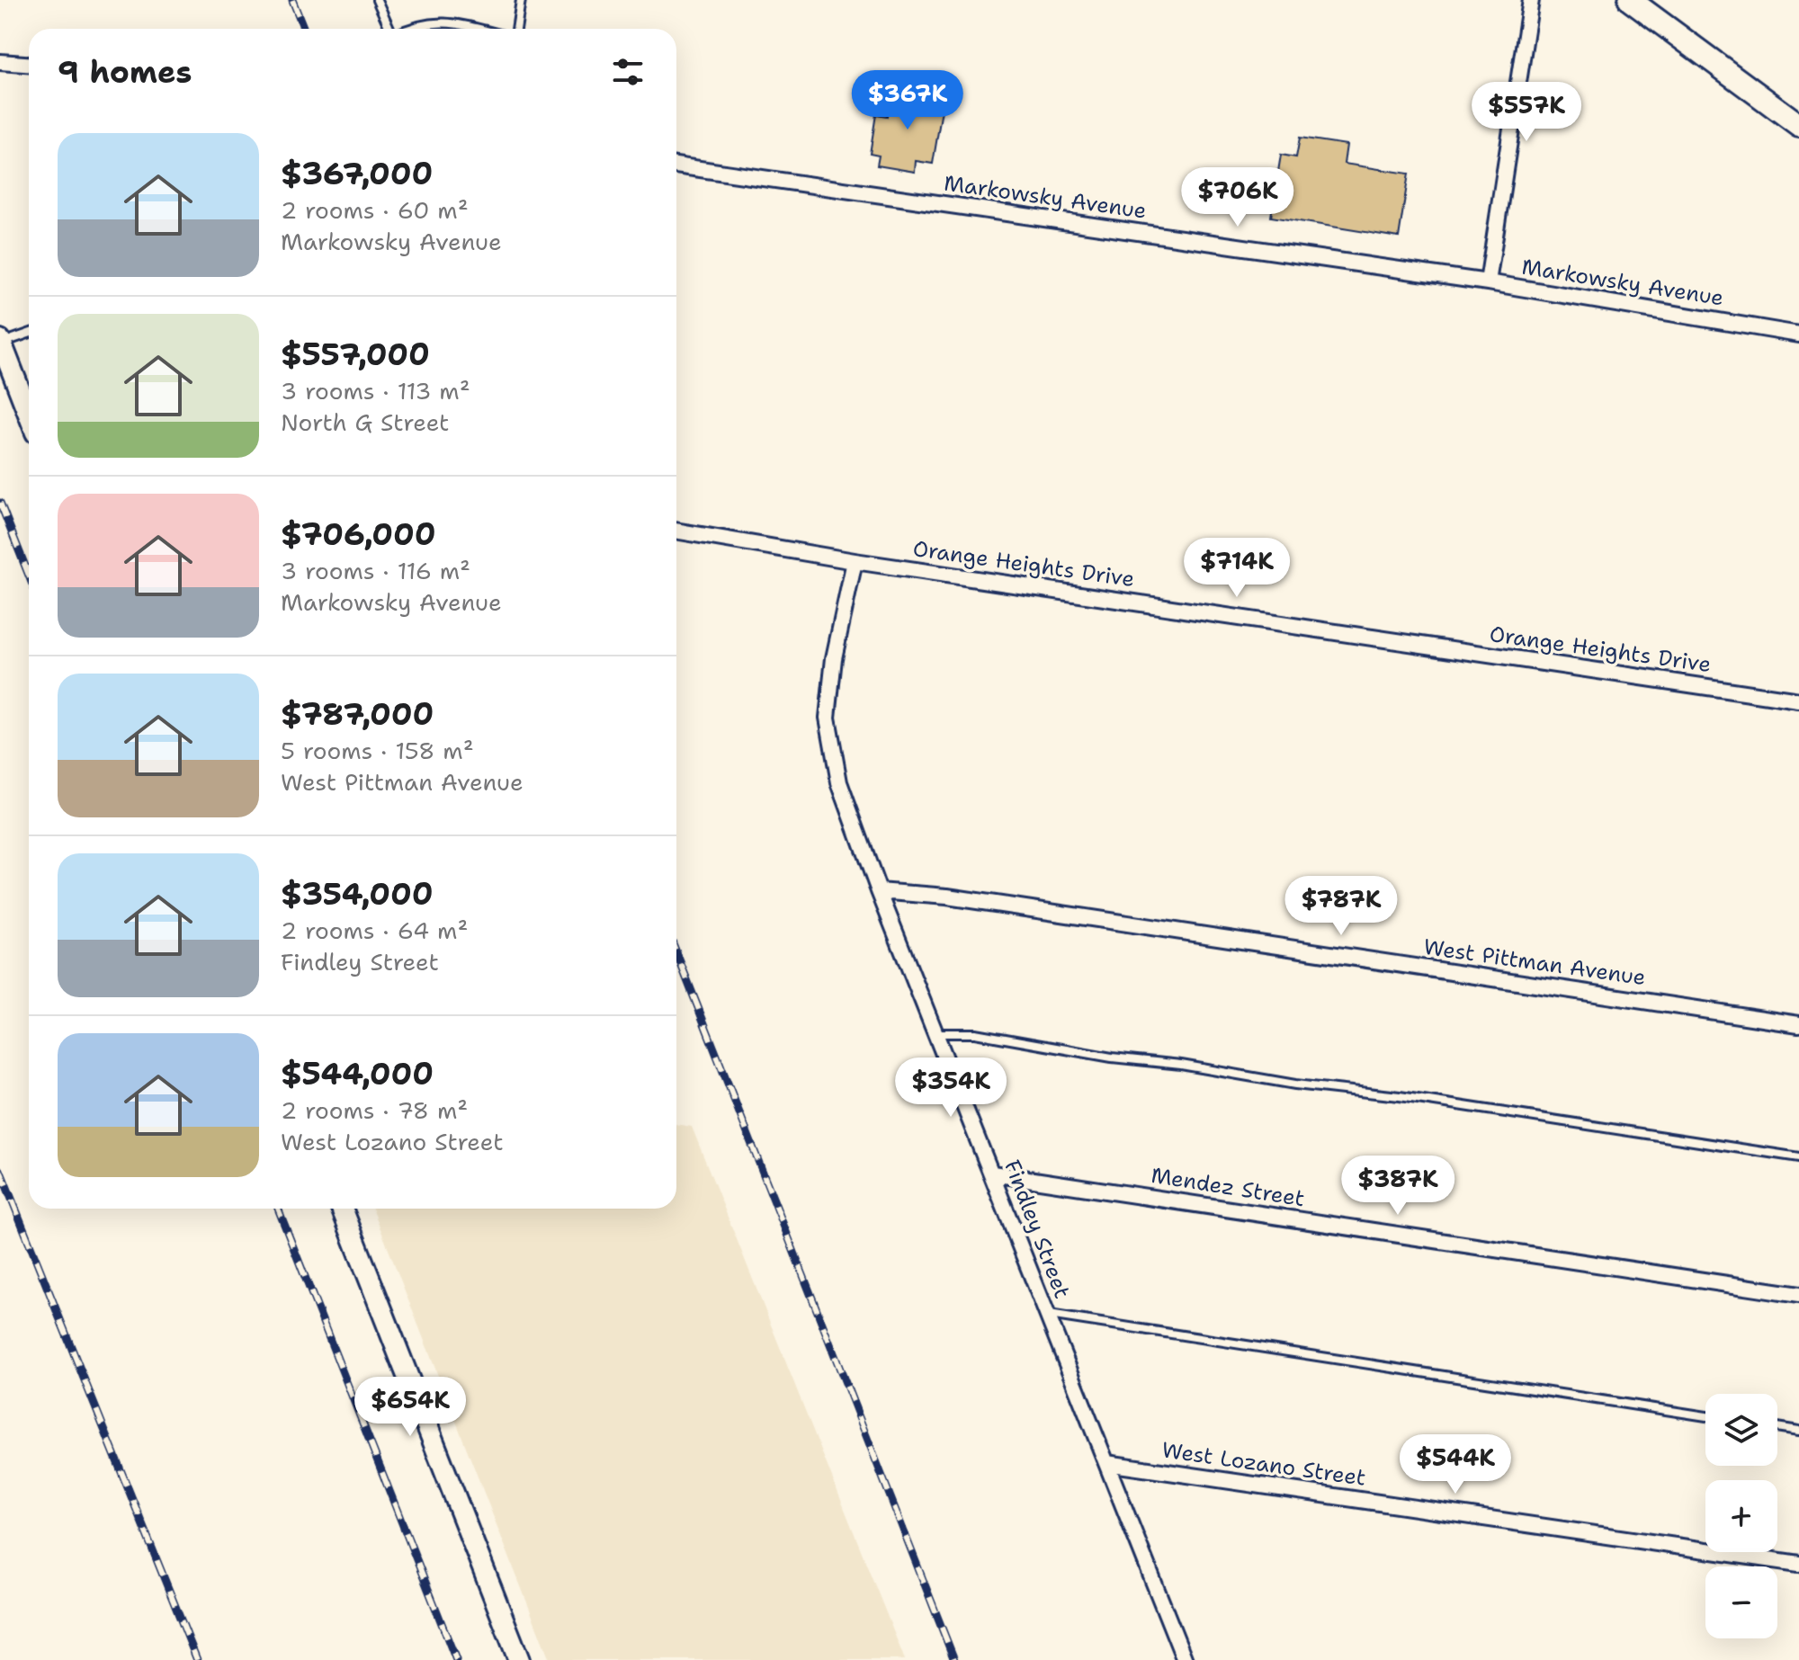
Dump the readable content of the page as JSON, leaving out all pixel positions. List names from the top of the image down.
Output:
{
  "streets": {
    "street": [
      "Markowsky Avenue",
      "Orange Heights Drive",
      "West Pittman Avenue",
      "Mendez Street",
      "Findley Street",
      "West Lozano Street"
    ]
  },
  "crossings": [
    ["Orange Heights Drive", "Findley Street"],
    ["West Pittman Avenue", "Findley Street"],
    ["Mendez Street", "Findley Street"],
    ["Findley Street", "West Lozano Street"]
  ],
  "page": {
    "heading": "9 homes",
    "price": [
      "$367K",
      "$557K",
      "$706K",
      "$714K",
      "$787K",
      "$354K",
      "$387K",
      "$654K",
      "$544K"
    ],
    "list": [
      {
        "name": "$367,000",
        "note": "2 rooms · 60 m² · Markowsky Avenue"
      },
      {
        "name": "$557,000",
        "note": "3 rooms · 113 m² · North G Street"
      },
      {
        "name": "$706,000",
        "note": "3 rooms · 116 m² · Markowsky Avenue"
      },
      {
        "name": "$787,000",
        "note": "5 rooms · 158 m² · West Pittman Avenue"
      },
      {
        "name": "$354,000",
        "note": "2 rooms · 64 m² · Findley Street"
      },
      {
        "name": "$544,000",
        "note": "2 rooms · 78 m² · West Lozano Street"
      }
    ],
    "map_buttons": ["+", "−"]
  }
}
